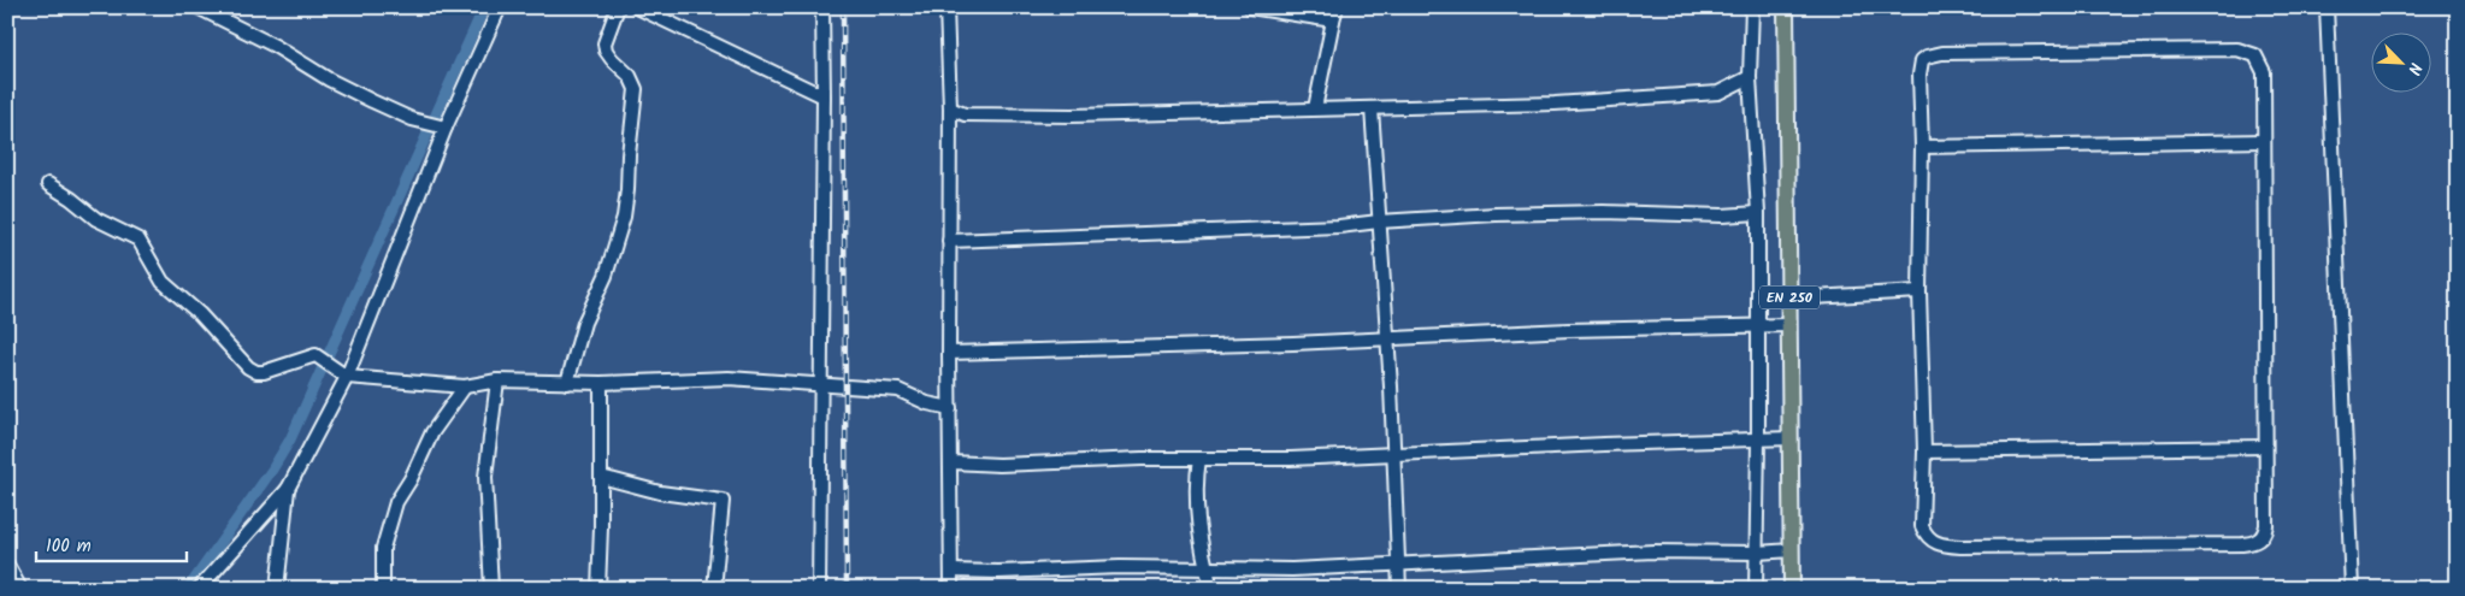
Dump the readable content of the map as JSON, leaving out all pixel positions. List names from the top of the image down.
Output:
{
  "streets": {
    "main road": ["EN 250"]
  },
  "scale_bar": "100 m",
  "north": "bottom right"
}
